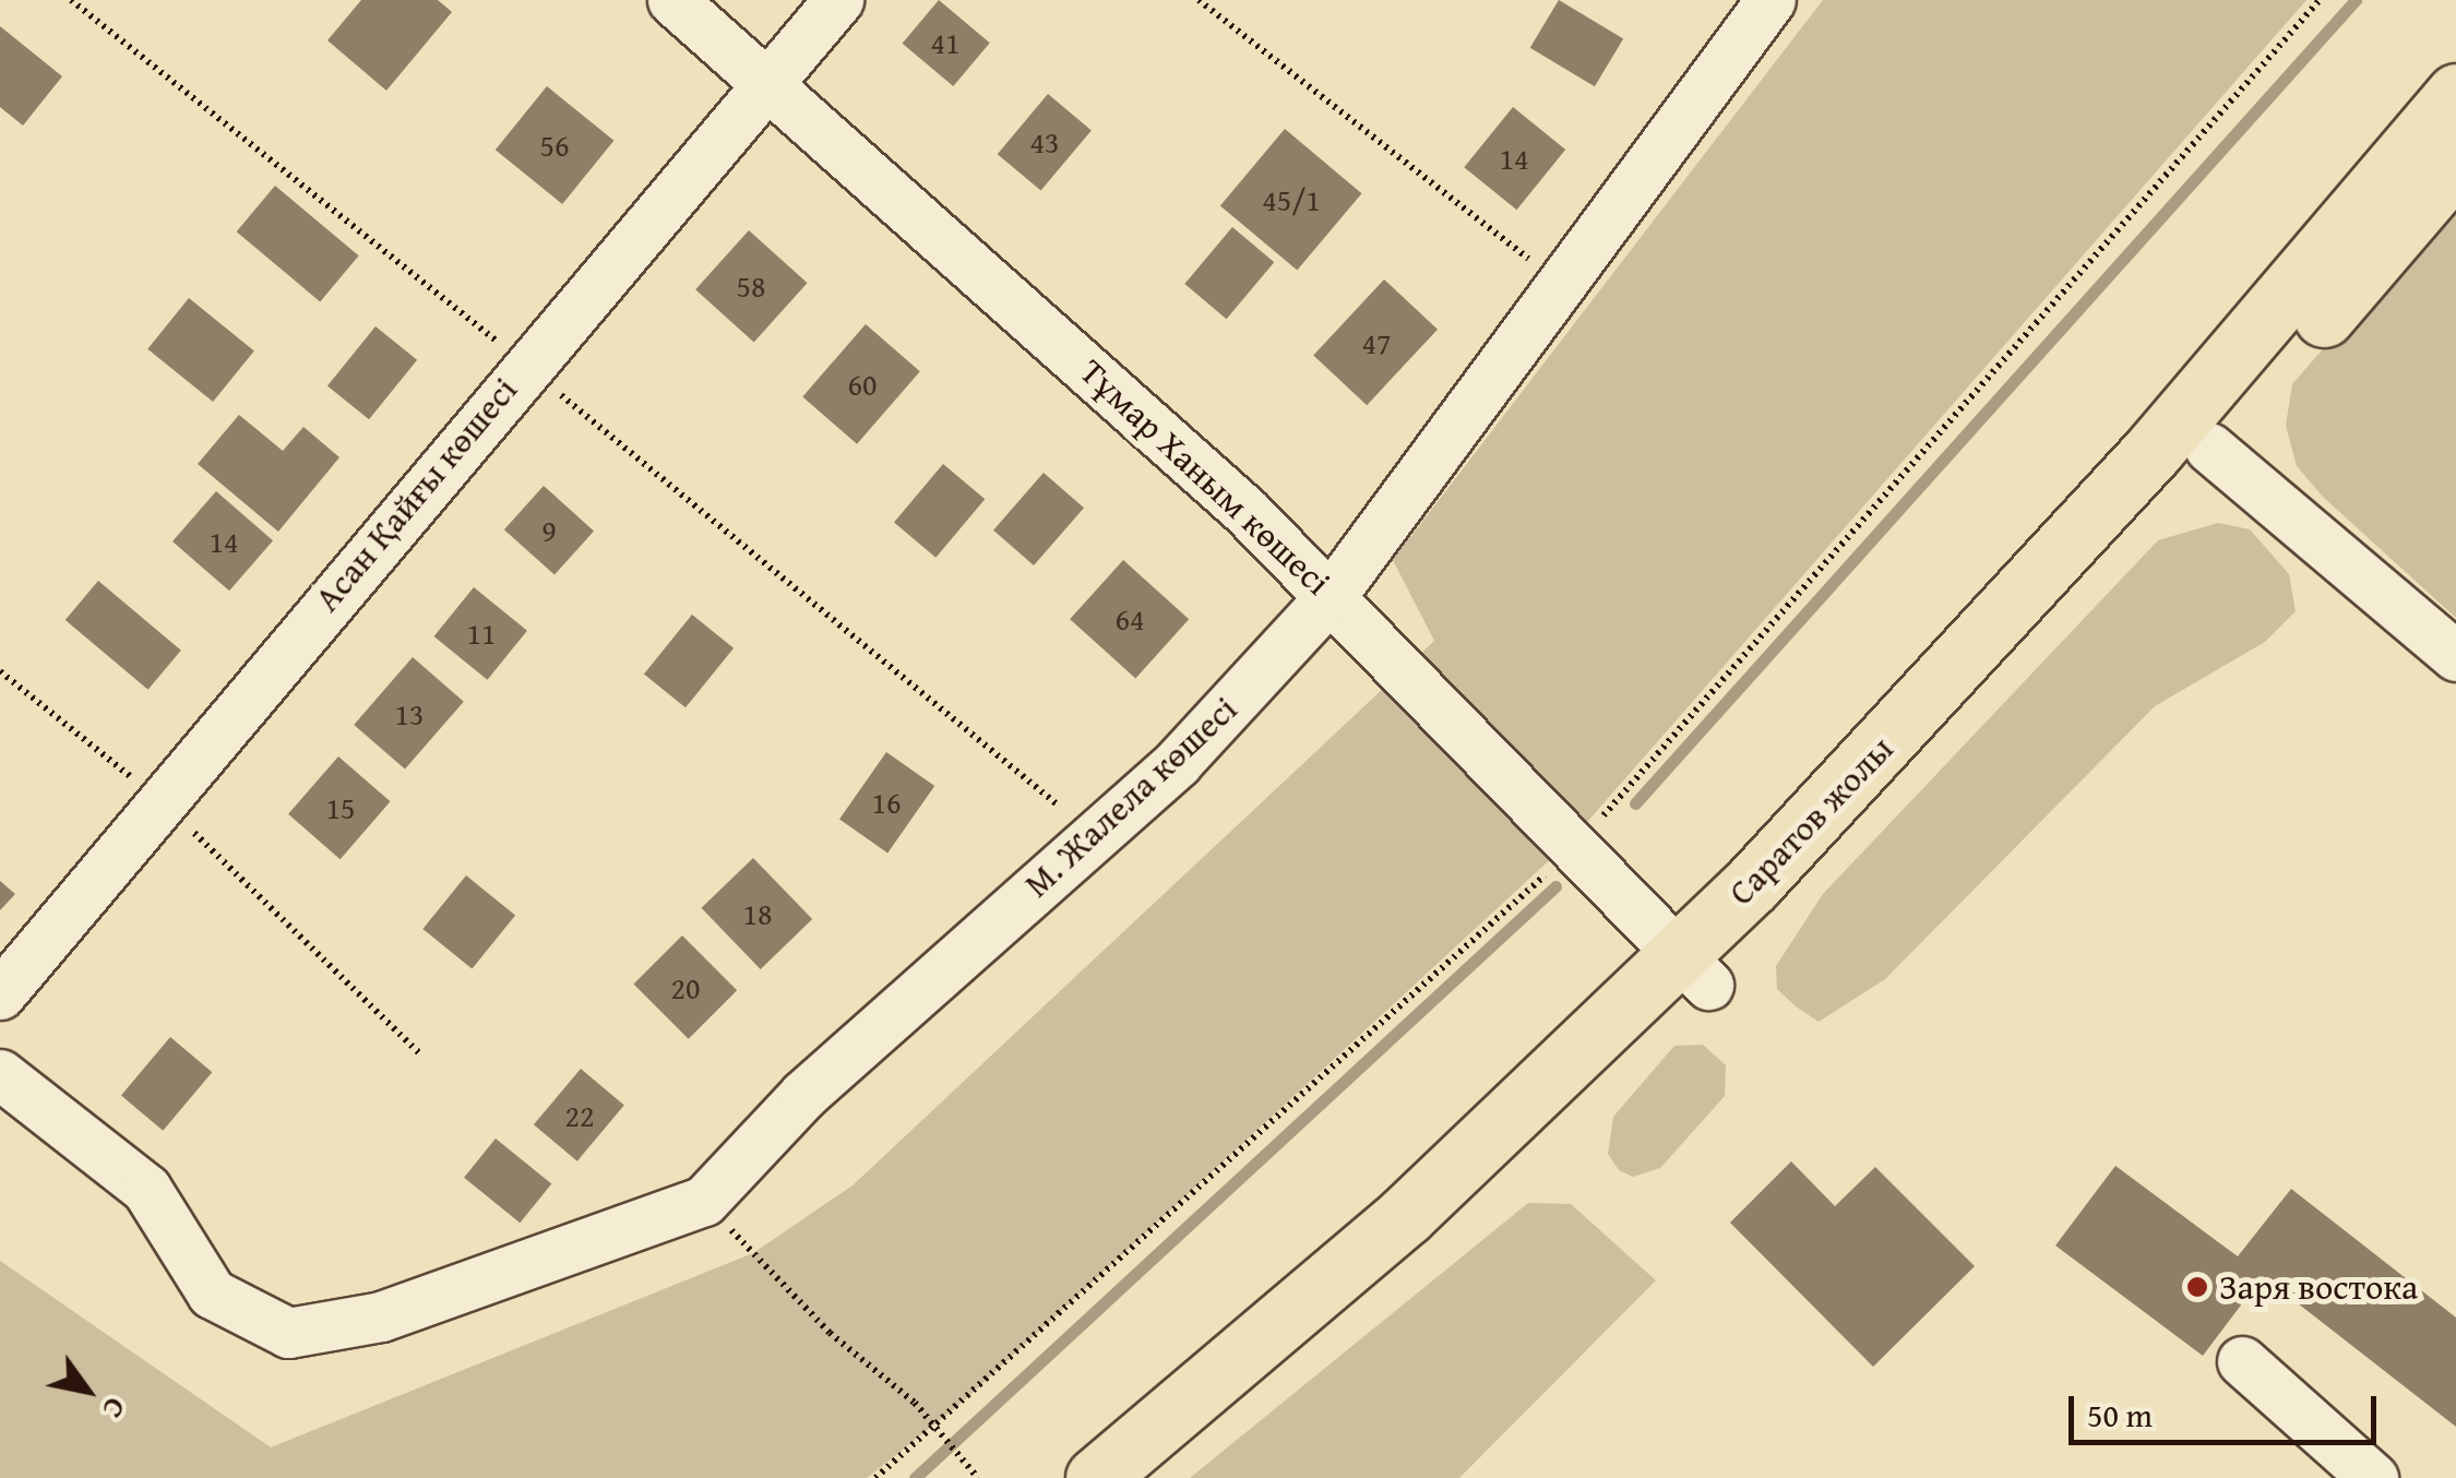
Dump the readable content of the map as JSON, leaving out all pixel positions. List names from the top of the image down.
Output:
{
  "streets": {
    "main road": ["Саратов жолы"],
    "street": ["Тұмар Ханым көшесі", "Асан Қайғы көшесі", "М. Жалела көшесі"]
  },
  "crossings": [
    ["Тұмар Ханым көшесі", "Асан Қайғы көшесі"],
    ["Тұмар Ханым көшесі", "М. Жалела көшесі"],
    ["Тұмар Ханым көшесі", "Саратов жолы"]
  ],
  "places": ["Заря востока"],
  "house_numbers": [
    "41",
    "43",
    "56",
    "14",
    "45/1",
    "58",
    "47",
    "60",
    "9",
    "14",
    "64",
    "11",
    "13",
    "16",
    "15",
    "18",
    "20",
    "22"
  ],
  "scale_bar": "50 m",
  "north": "bottom right"
}
